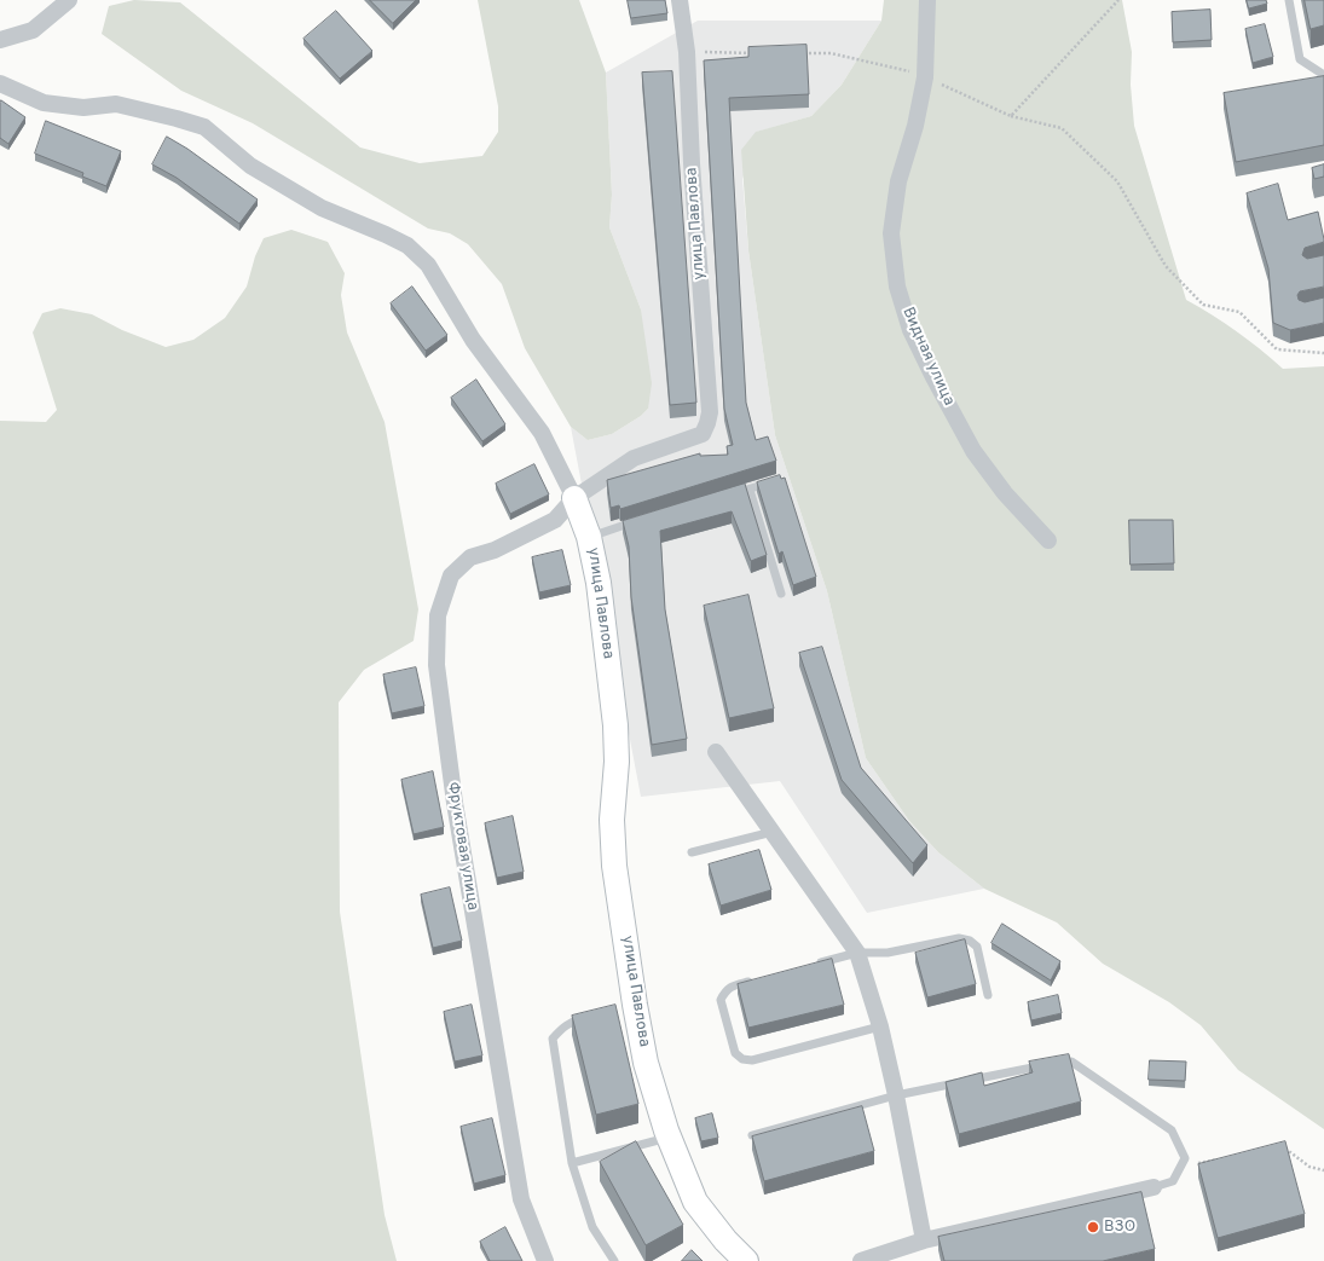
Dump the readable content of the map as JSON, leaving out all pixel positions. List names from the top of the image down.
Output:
{
  "streets": {
    "street": ["улица Павлова", "Видная улица", "Фруктовая улица"]
  },
  "crossings": [
    ["улица Павлова", "Фруктовая улица"]
  ],
  "places": ["ВЗО"]
}
